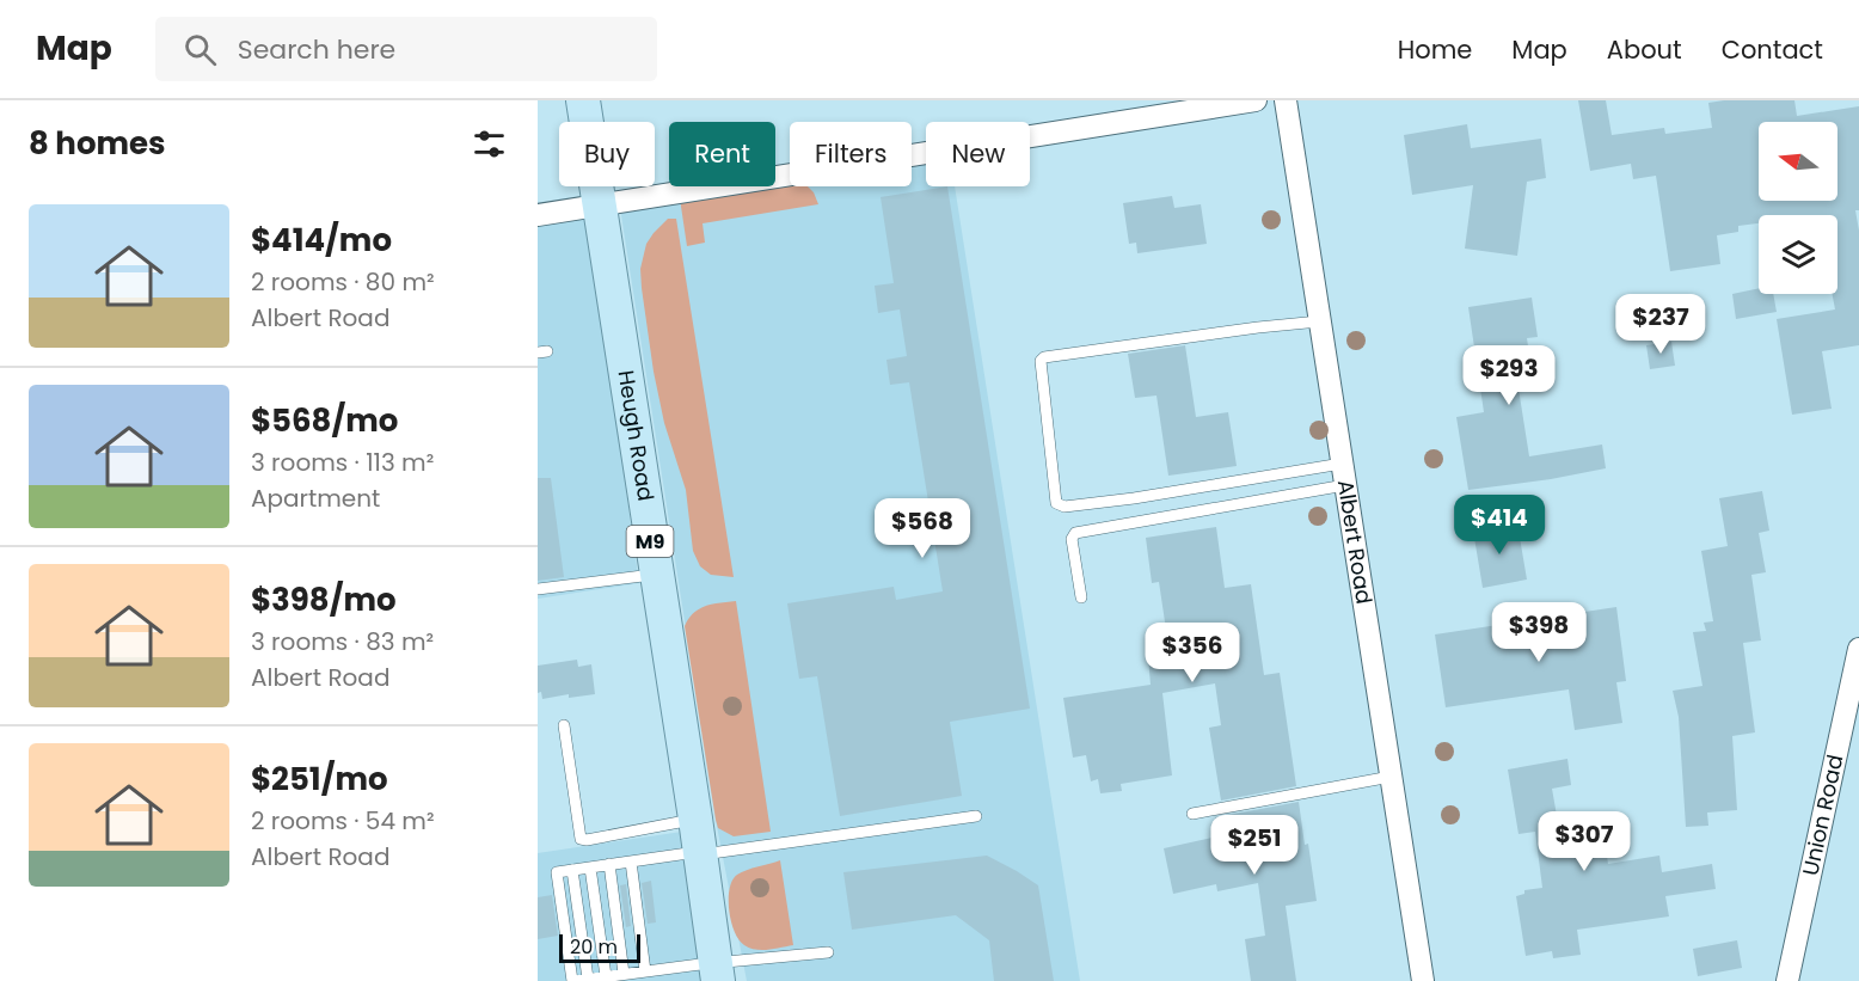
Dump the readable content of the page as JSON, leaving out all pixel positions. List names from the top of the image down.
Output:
{
  "streets": {
    "main road": ["Heugh Road", "M9"],
    "street": ["Albert Road", "Union Road"]
  },
  "scale_bar": "20 m",
  "north": "left",
  "page": {
    "header": "Map",
    "search": "Search here",
    "nav": [
      "Home",
      "Map",
      "About",
      "Contact"
    ],
    "heading": "8 homes",
    "chip": [
      "Buy",
      "Rent",
      "Filters",
      "New"
    ],
    "list": [
      {
        "name": "$414/mo",
        "note": "2 rooms · 80 m² · Albert Road"
      },
      {
        "name": "$568/mo",
        "note": "3 rooms · 113 m² · Apartment"
      },
      {
        "name": "$398/mo",
        "note": "3 rooms · 83 m² · Albert Road"
      },
      {
        "name": "$251/mo",
        "note": "2 rooms · 54 m² · Albert Road"
      }
    ],
    "price": [
      "$237",
      "$293",
      "$414",
      "$568",
      "$398",
      "$356",
      "$307",
      "$251"
    ],
    "scale": "20 m"
  }
}
